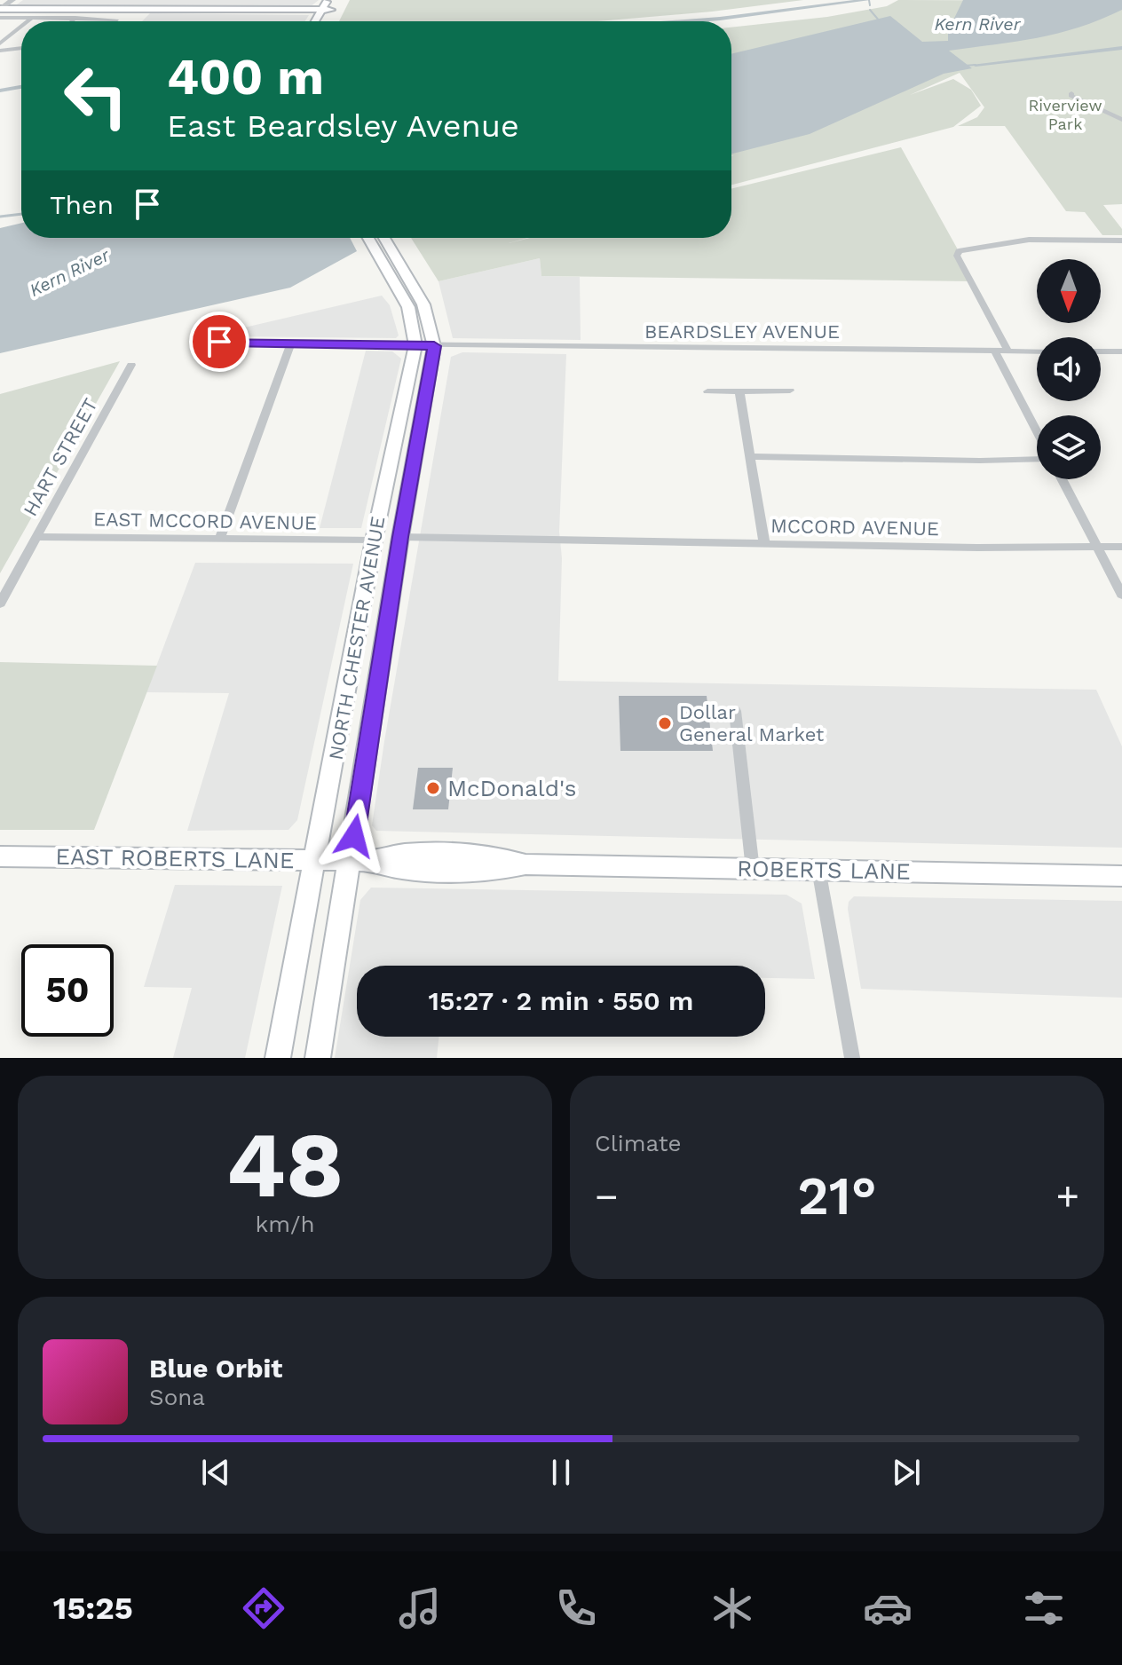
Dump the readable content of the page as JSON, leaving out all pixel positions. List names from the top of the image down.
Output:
{
  "streets": {
    "main road": ["NORTH CHESTER AVENUE", "EAST ROBERTS LANE", "ROBERTS LANE"],
    "street": [
      "BEARDSLEY AVENUE",
      "HART STREET",
      "EAST MCCORD AVENUE",
      "MCCORD AVENUE"
    ]
  },
  "crossings": [
    ["BEARDSLEY AVENUE", "NORTH CHESTER AVENUE"],
    ["HART STREET", "EAST MCCORD AVENUE"],
    ["EAST MCCORD AVENUE", "NORTH CHESTER AVENUE"],
    ["MCCORD AVENUE", "NORTH CHESTER AVENUE"],
    ["NORTH CHESTER AVENUE", "EAST ROBERTS LANE"],
    ["NORTH CHESTER AVENUE", "ROBERTS LANE"],
    ["EAST ROBERTS LANE", "ROBERTS LANE"]
  ],
  "water": ["Kern River"],
  "parks": ["Riverview Park"],
  "places": ["Dollar General Market", "McDonald's"],
  "north": "bottom",
  "page": {
    "turn": ["400 m", "East Beardsley Avenue"],
    "then": "Then",
    "limit": "50",
    "trip": "15:27 · 2 min · 550 m",
    "tile": [
      ["48", "km/h"],
      "Climate"
    ],
    "heat": ["−", "21°", "+"],
    "song": ["Blue Orbit", "Sona"],
    "tabs": "15:25"
  }
}
